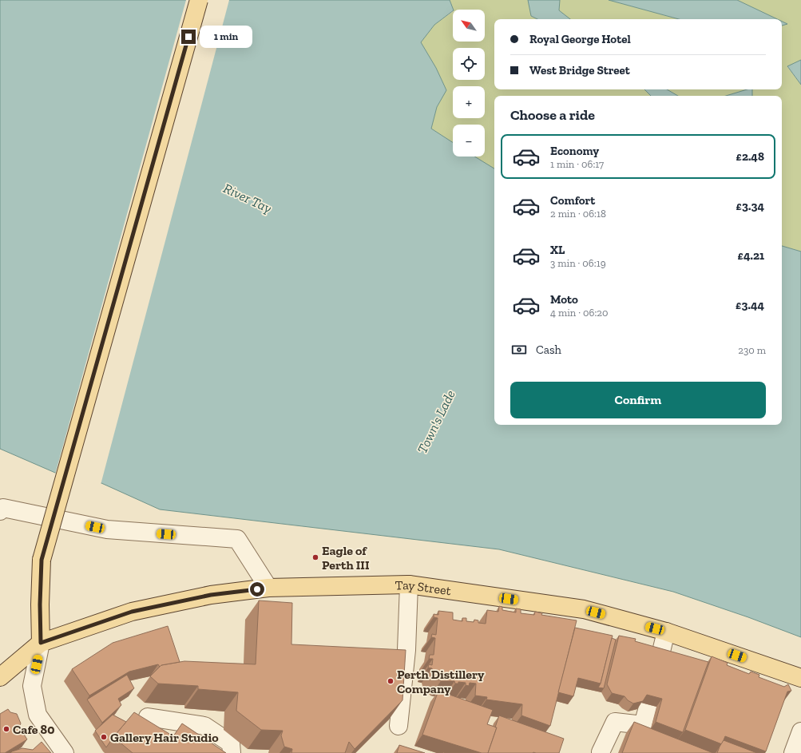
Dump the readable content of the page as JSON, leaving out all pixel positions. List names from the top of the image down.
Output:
{
  "streets": {
    "main road": ["Tay Street"]
  },
  "water": ["River Tay", "Town's Lade"],
  "places": [
    "Eagle of Perth III",
    "Perth Distillery Company",
    "Cafe 80",
    "Gallery Hair Studio"
  ],
  "north": "top left",
  "page": {
    "map_buttons": ["+", "−"],
    "banner": ["Royal George Hotel", "West Bridge Street"],
    "bubble": "1 min",
    "heading": "Choose a ride",
    "list": [
      {
        "name": "Economy",
        "note": "1 min · 06:17",
        "value": "£2.48"
      },
      {
        "name": "Comfort",
        "note": "2 min · 06:18",
        "value": "£3.34"
      },
      {
        "name": "XL",
        "note": "3 min · 06:19",
        "value": "£4.21"
      },
      {
        "name": "Moto",
        "note": "4 min · 06:20",
        "value": "£3.44"
      }
    ],
    "pay": ["Cash", "230 m"],
    "buttons": "Confirm"
  }
}
